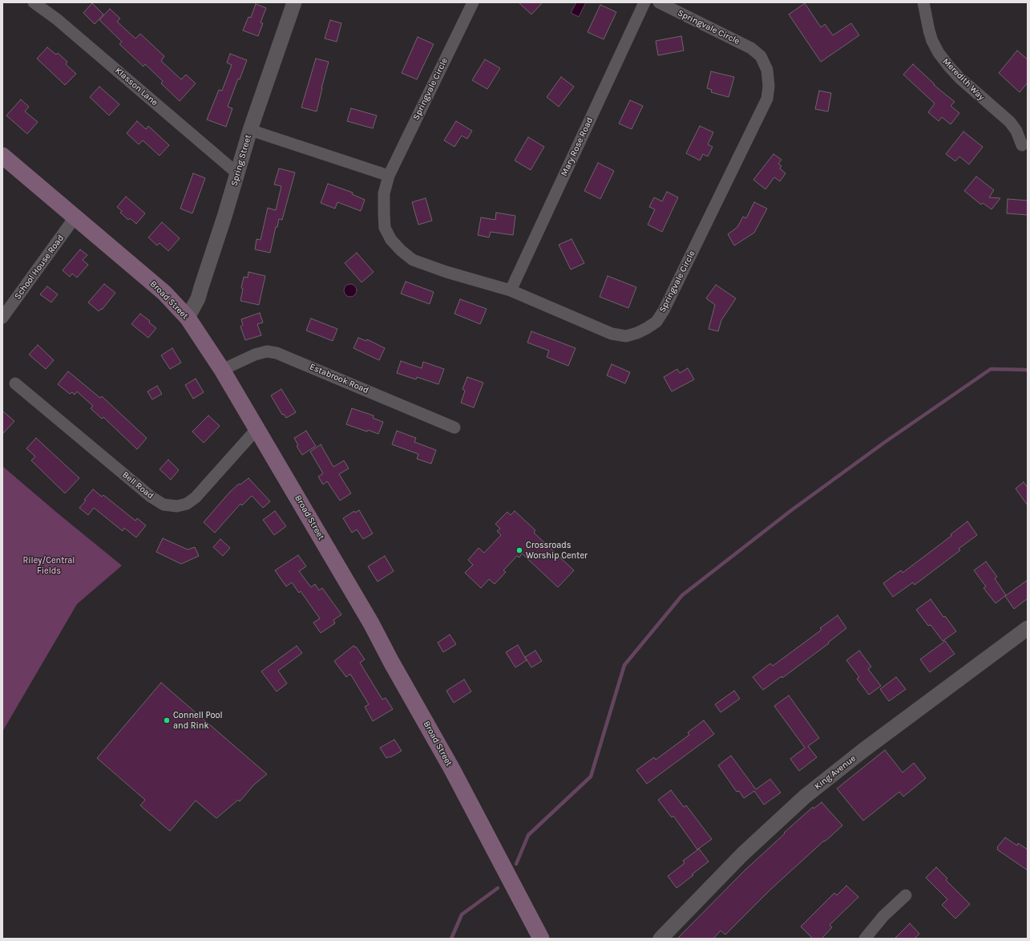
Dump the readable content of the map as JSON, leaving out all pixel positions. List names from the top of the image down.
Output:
{
  "streets": {
    "main road": ["Broad Street"],
    "street": [
      "Springvale Circle",
      "Meredith Way",
      "Klasson Lane",
      "Mary Rose Road",
      "Spring Street",
      "School House Road",
      "Estabrook Road",
      "Bell Road",
      "King Avenue"
    ]
  },
  "crossings": [
    ["Springvale Circle", "Mary Rose Road"],
    ["Klasson Lane", "Spring Street"],
    ["Spring Street", "Broad Street"],
    ["School House Road", "Broad Street"],
    ["Broad Street", "Estabrook Road"],
    ["Broad Street", "Bell Road"]
  ],
  "parks": ["Riley/Central Fields"],
  "places": ["Crossroads Worship Center", "Connell Pool and Rink"]
}
